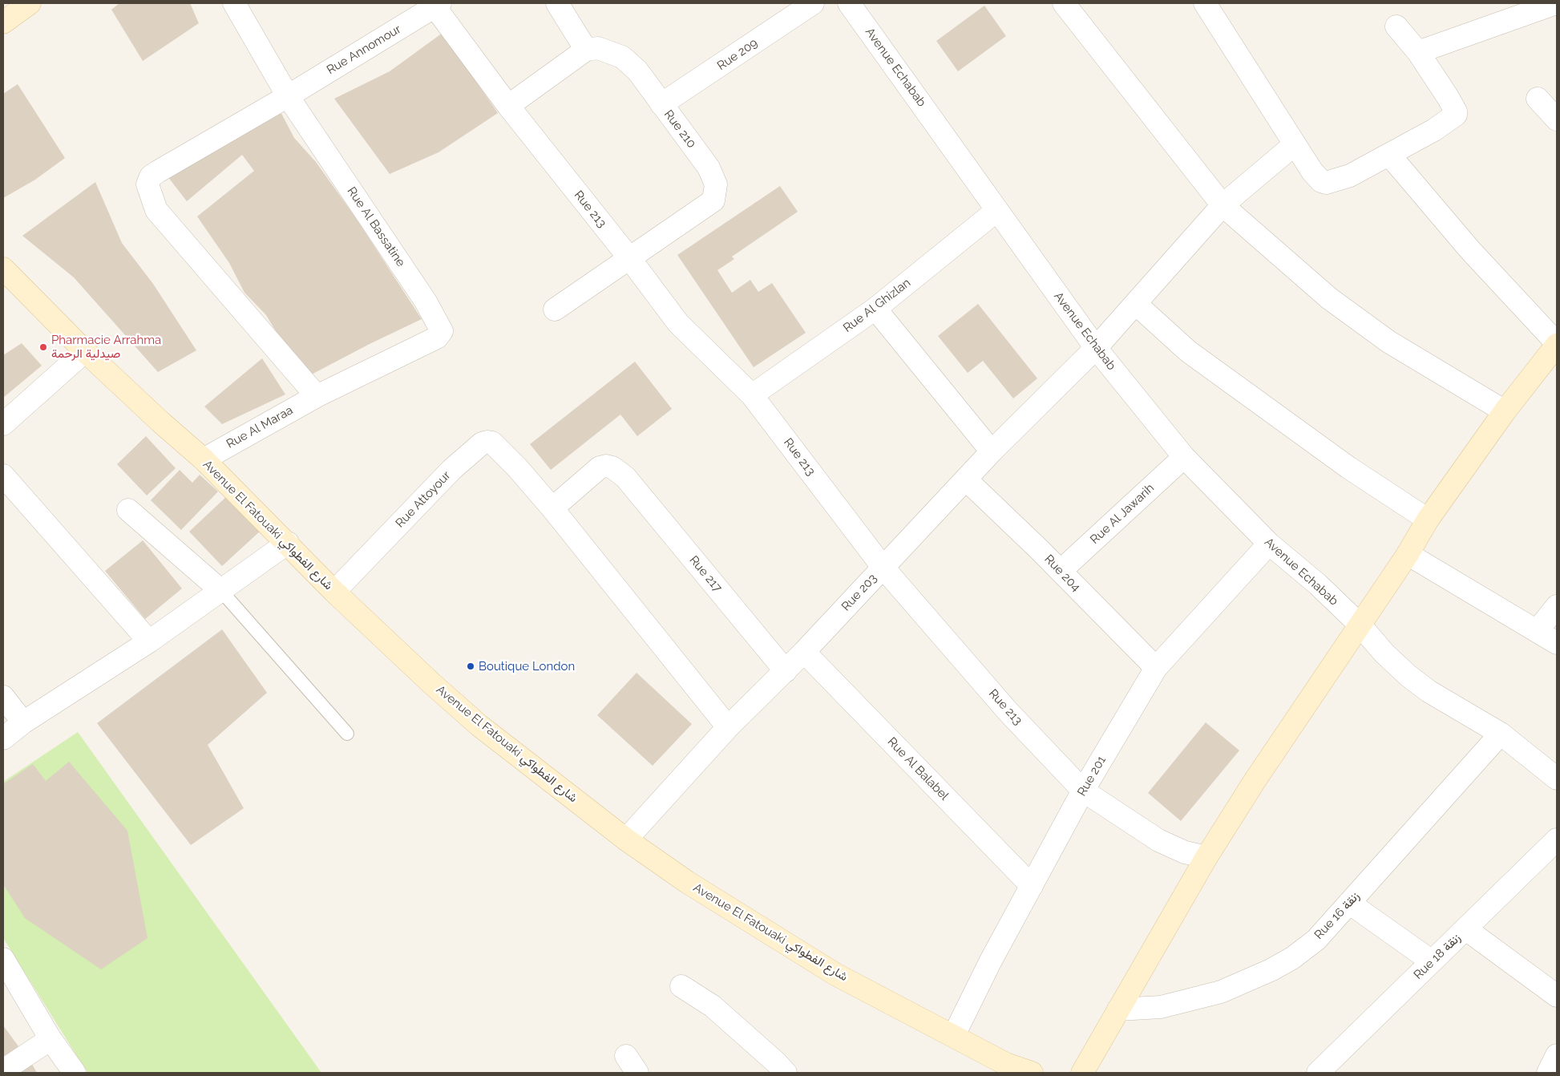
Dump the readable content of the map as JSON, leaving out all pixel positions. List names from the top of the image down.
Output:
{
  "streets": {
    "main road": ["Avenue El Fatouaki شارع الفطواكي"],
    "street": [
      "Rue Annomour",
      "Rue 209",
      "Avenue Echabab",
      "Rue 210",
      "Rue 213",
      "Rue Al Bassatine",
      "Rue Al Ghizlan",
      "Rue Al Maraa",
      "Rue Attoyour",
      "Rue Al Jawarih",
      "Rue 204",
      "Rue 217",
      "Rue 203",
      "Rue Al Balabel",
      "Rue 201",
      "Rue 16 زنقة",
      "Rue 18 زنقة"
    ]
  },
  "crossings": [
    ["Rue Annomour", "Rue 213"],
    ["Rue Annomour", "Rue Al Bassatine"],
    ["Rue Annomour", "Rue Al Maraa"],
    ["Rue 209", "Rue 210"],
    ["Avenue Echabab", "Rue Al Ghizlan"],
    ["Avenue Echabab", "Rue Al Jawarih"],
    ["Avenue Echabab", "Rue 203"],
    ["Avenue Echabab", "Rue 201"],
    ["Avenue Echabab", "Rue 16 زنقة"],
    ["Rue 210", "Rue 213"],
    ["Rue 213", "Rue Al Ghizlan"],
    ["Rue 213", "Rue 203"],
    ["Rue 213", "Rue 201"],
    ["Rue Al Bassatine", "Rue Al Maraa"],
    ["Rue Al Maraa", "Avenue El Fatouaki شارع الفطواكي"],
    ["Rue Attoyour", "Avenue El Fatouaki شارع الفطواكي"],
    ["Rue Attoyour", "Rue 217"],
    ["Rue Al Jawarih", "Rue 204"],
    ["Avenue El Fatouaki شارع الفطواكي", "Rue 203"],
    ["Avenue El Fatouaki شارع الفطواكي", "Rue 201"],
    ["Rue 204", "Rue 203"],
    ["Rue 204", "Rue 201"],
    ["Rue 217", "Rue 203"],
    ["Rue 203", "Rue Al Balabel"],
    ["Rue Al Balabel", "Rue 201"]
  ],
  "places": ["Pharmacie Arrahma صيدلية الرحمة", "Boutique London"]
}
